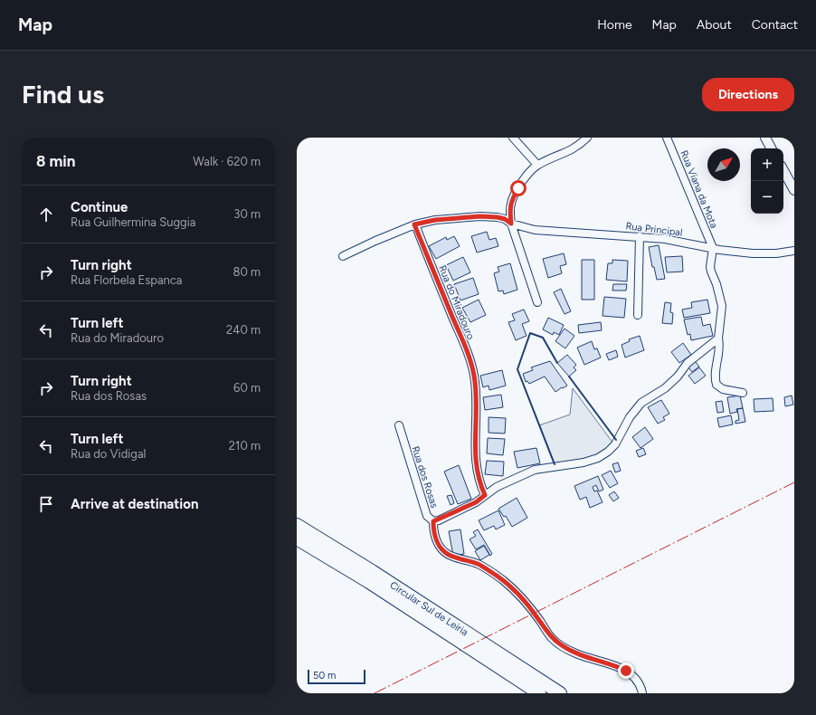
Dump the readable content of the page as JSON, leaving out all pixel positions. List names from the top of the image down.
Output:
{
  "streets": {
    "highway": ["Circular Sul de Leiria"],
    "street": [
      "Rua Viana da Mota",
      "Rua Principal",
      "Rua do Miradouro",
      "Rua dos Rosas"
    ]
  },
  "crossings": [
    ["Rua Viana da Mota", "Rua Principal"],
    ["Rua Principal", "Rua do Miradouro"],
    ["Rua do Miradouro", "Rua dos Rosas"]
  ],
  "scale_bar": "50 m",
  "north": "top right",
  "page": {
    "header": "Map",
    "nav": [
      "Home",
      "Map",
      "About",
      "Contact"
    ],
    "buttons": "Directions",
    "title": "Find us",
    "heading": ["8 min", "Walk · 620 m"],
    "map_buttons": ["+", "−"],
    "list": [
      ["Continue", "Rua Guilhermina Suggia", "30 m"],
      ["Turn right", "Rua Florbela Espanca", "80 m"],
      ["Turn left", "Rua do Miradouro", "240 m"],
      ["Turn right", "Rua dos Rosas", "60 m"],
      ["Turn left", "Rua do Vidigal", "210 m"],
      "Arrive at destination"
    ],
    "scale": "50 m"
  }
}
